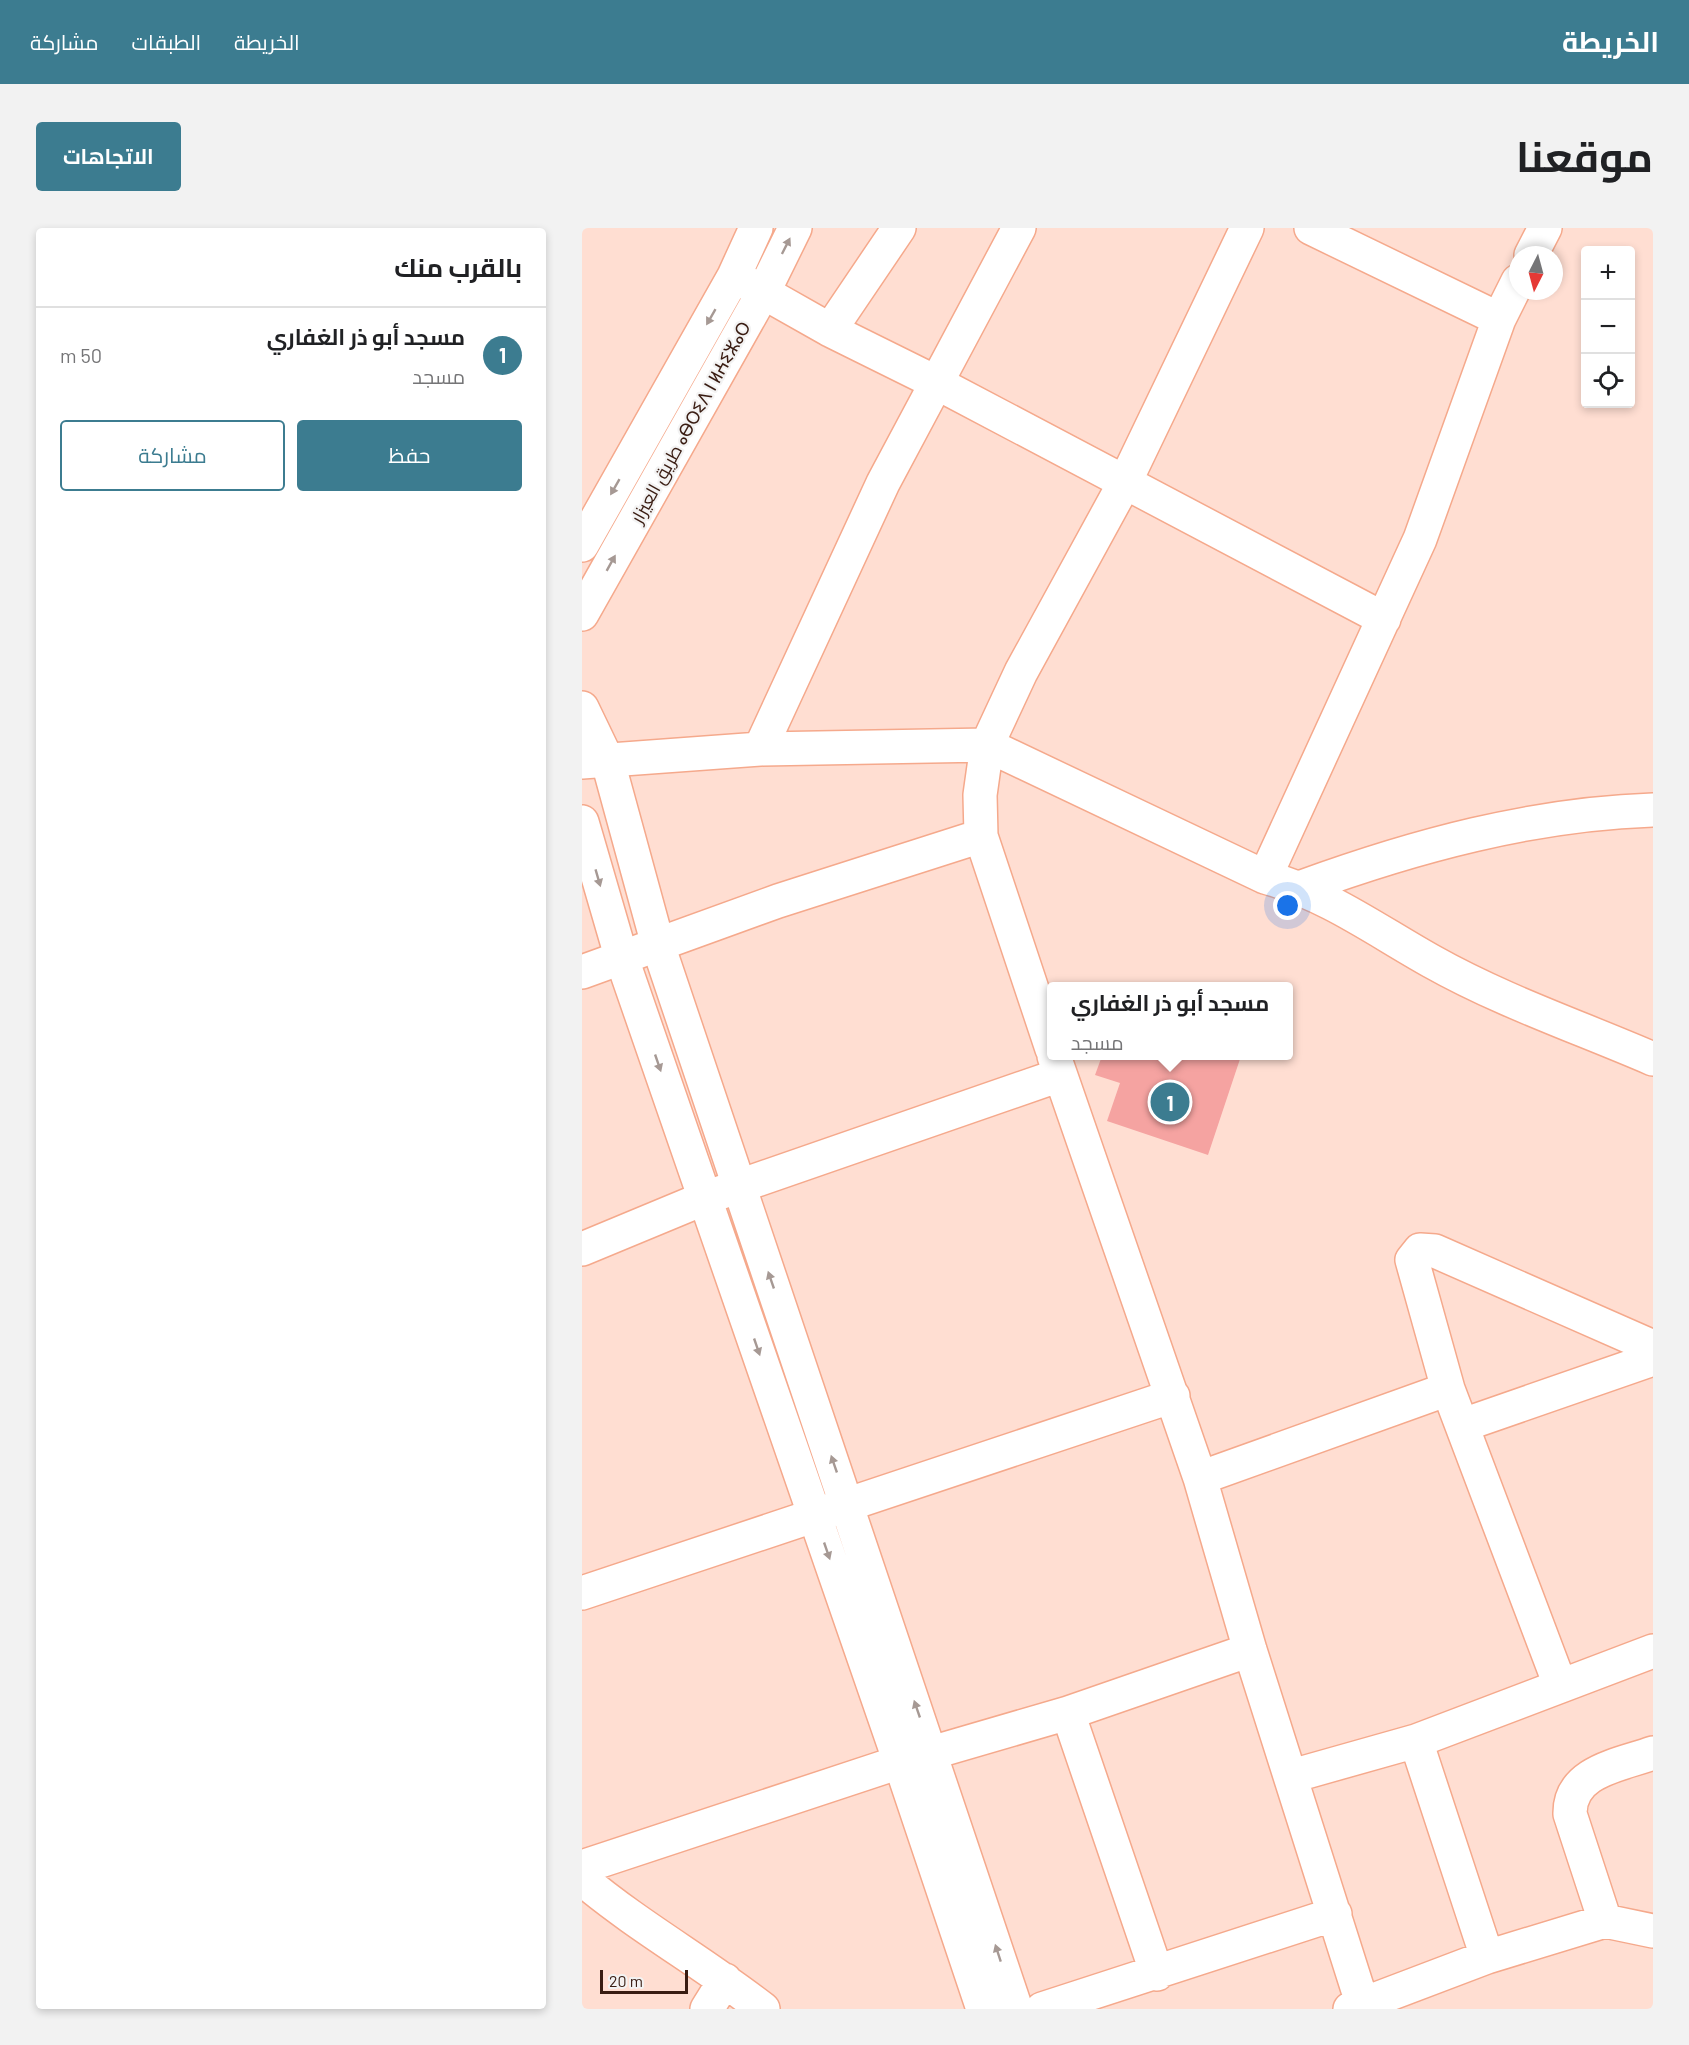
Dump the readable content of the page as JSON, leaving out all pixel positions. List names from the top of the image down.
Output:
{
  "streets": {
    "street": ["طريق العيزار ⴰⴱⵔⵉⴷ ⵏ ⵍⵄⵉⵣⴰⵔ"]
  },
  "scale_bar": "20 m",
  "north": "bottom",
  "page": {
    "header": "الخريطة",
    "nav": ["الخريطة", "الطبقات", "مشاركة"],
    "title": "موقعنا",
    "buttons": [
      "الاتجاهات",
      ["حفظ", "مشاركة"]
    ],
    "heading": "بالقرب منك",
    "map_buttons": ["+", "−"],
    "list": [
      {
        "mark": "1",
        "name": "مسجد أبو ذر الغفاري",
        "note": "مسجد",
        "value": "50 m"
      }
    ],
    "popup": ["مسجد أبو ذر الغفاري", "مسجد"],
    "pins": "1",
    "scale": "20 m"
  }
}
